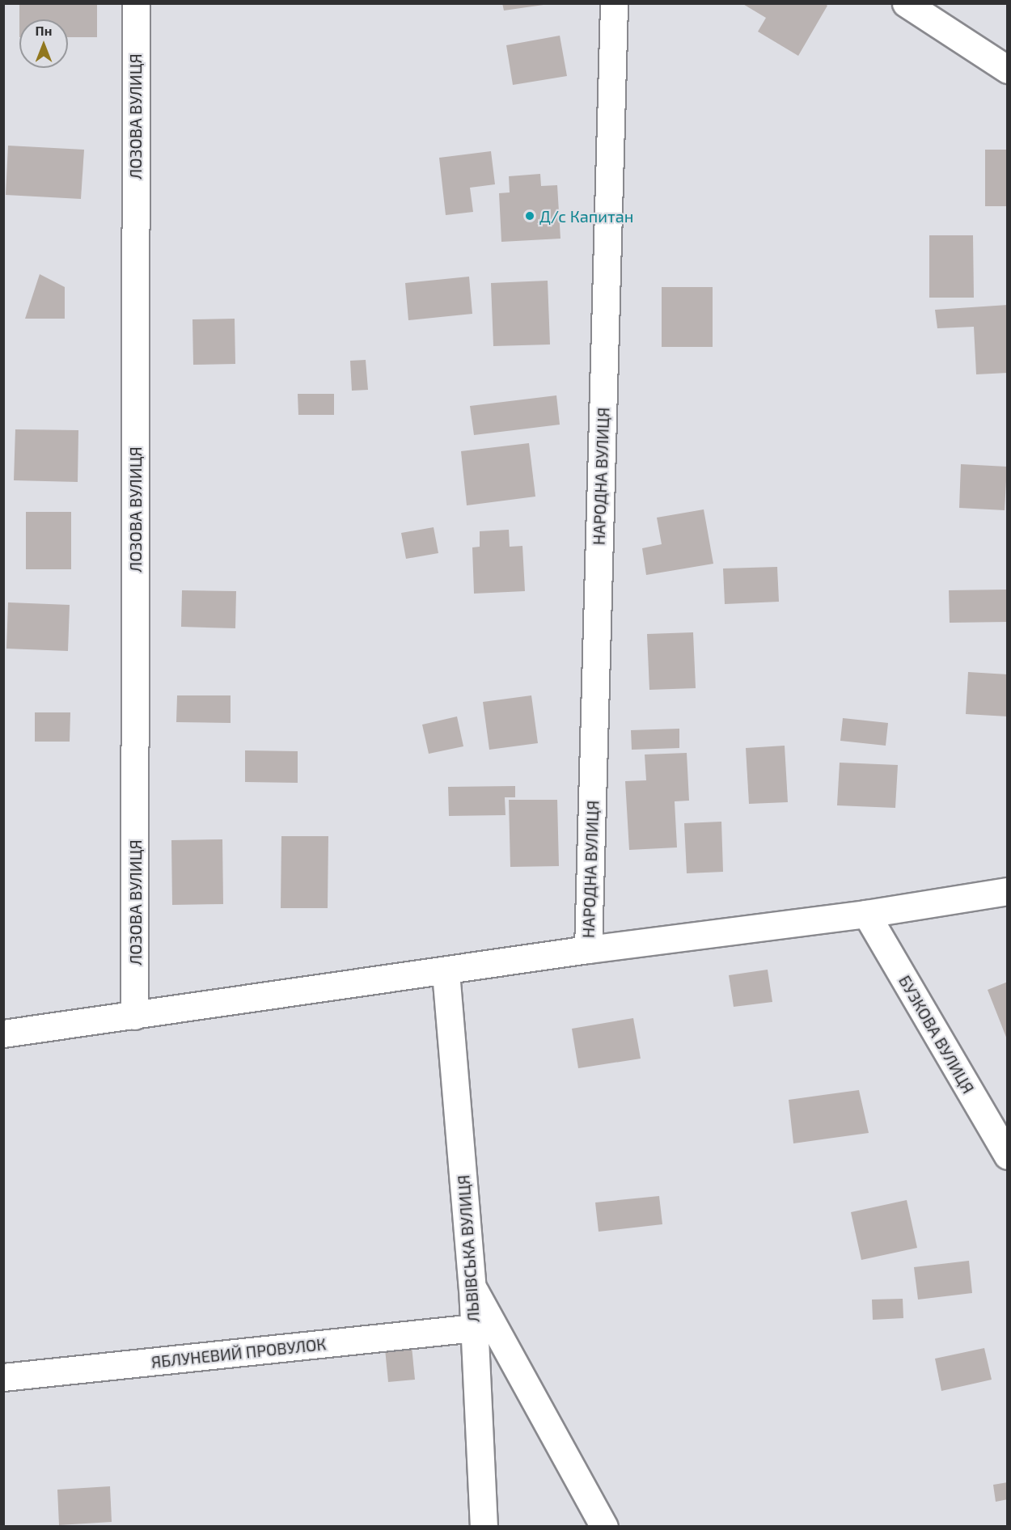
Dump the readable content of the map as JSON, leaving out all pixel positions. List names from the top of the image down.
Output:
{
  "streets": {
    "street": [
      "ЛОЗОВА ВУЛИЦЯ",
      "НАРОДНА ВУЛИЦЯ",
      "БУЗКОВА ВУЛИЦЯ",
      "ЛЬВІВСЬКА ВУЛИЦЯ",
      "ЯБЛУНЕВИЙ ПРОВУЛОК"
    ]
  },
  "crossings": [
    ["ЛЬВІВСЬКА ВУЛИЦЯ", "ЯБЛУНЕВИЙ ПРОВУЛОК"]
  ],
  "places": ["Д/с Капитан"],
  "north": "top"
}
